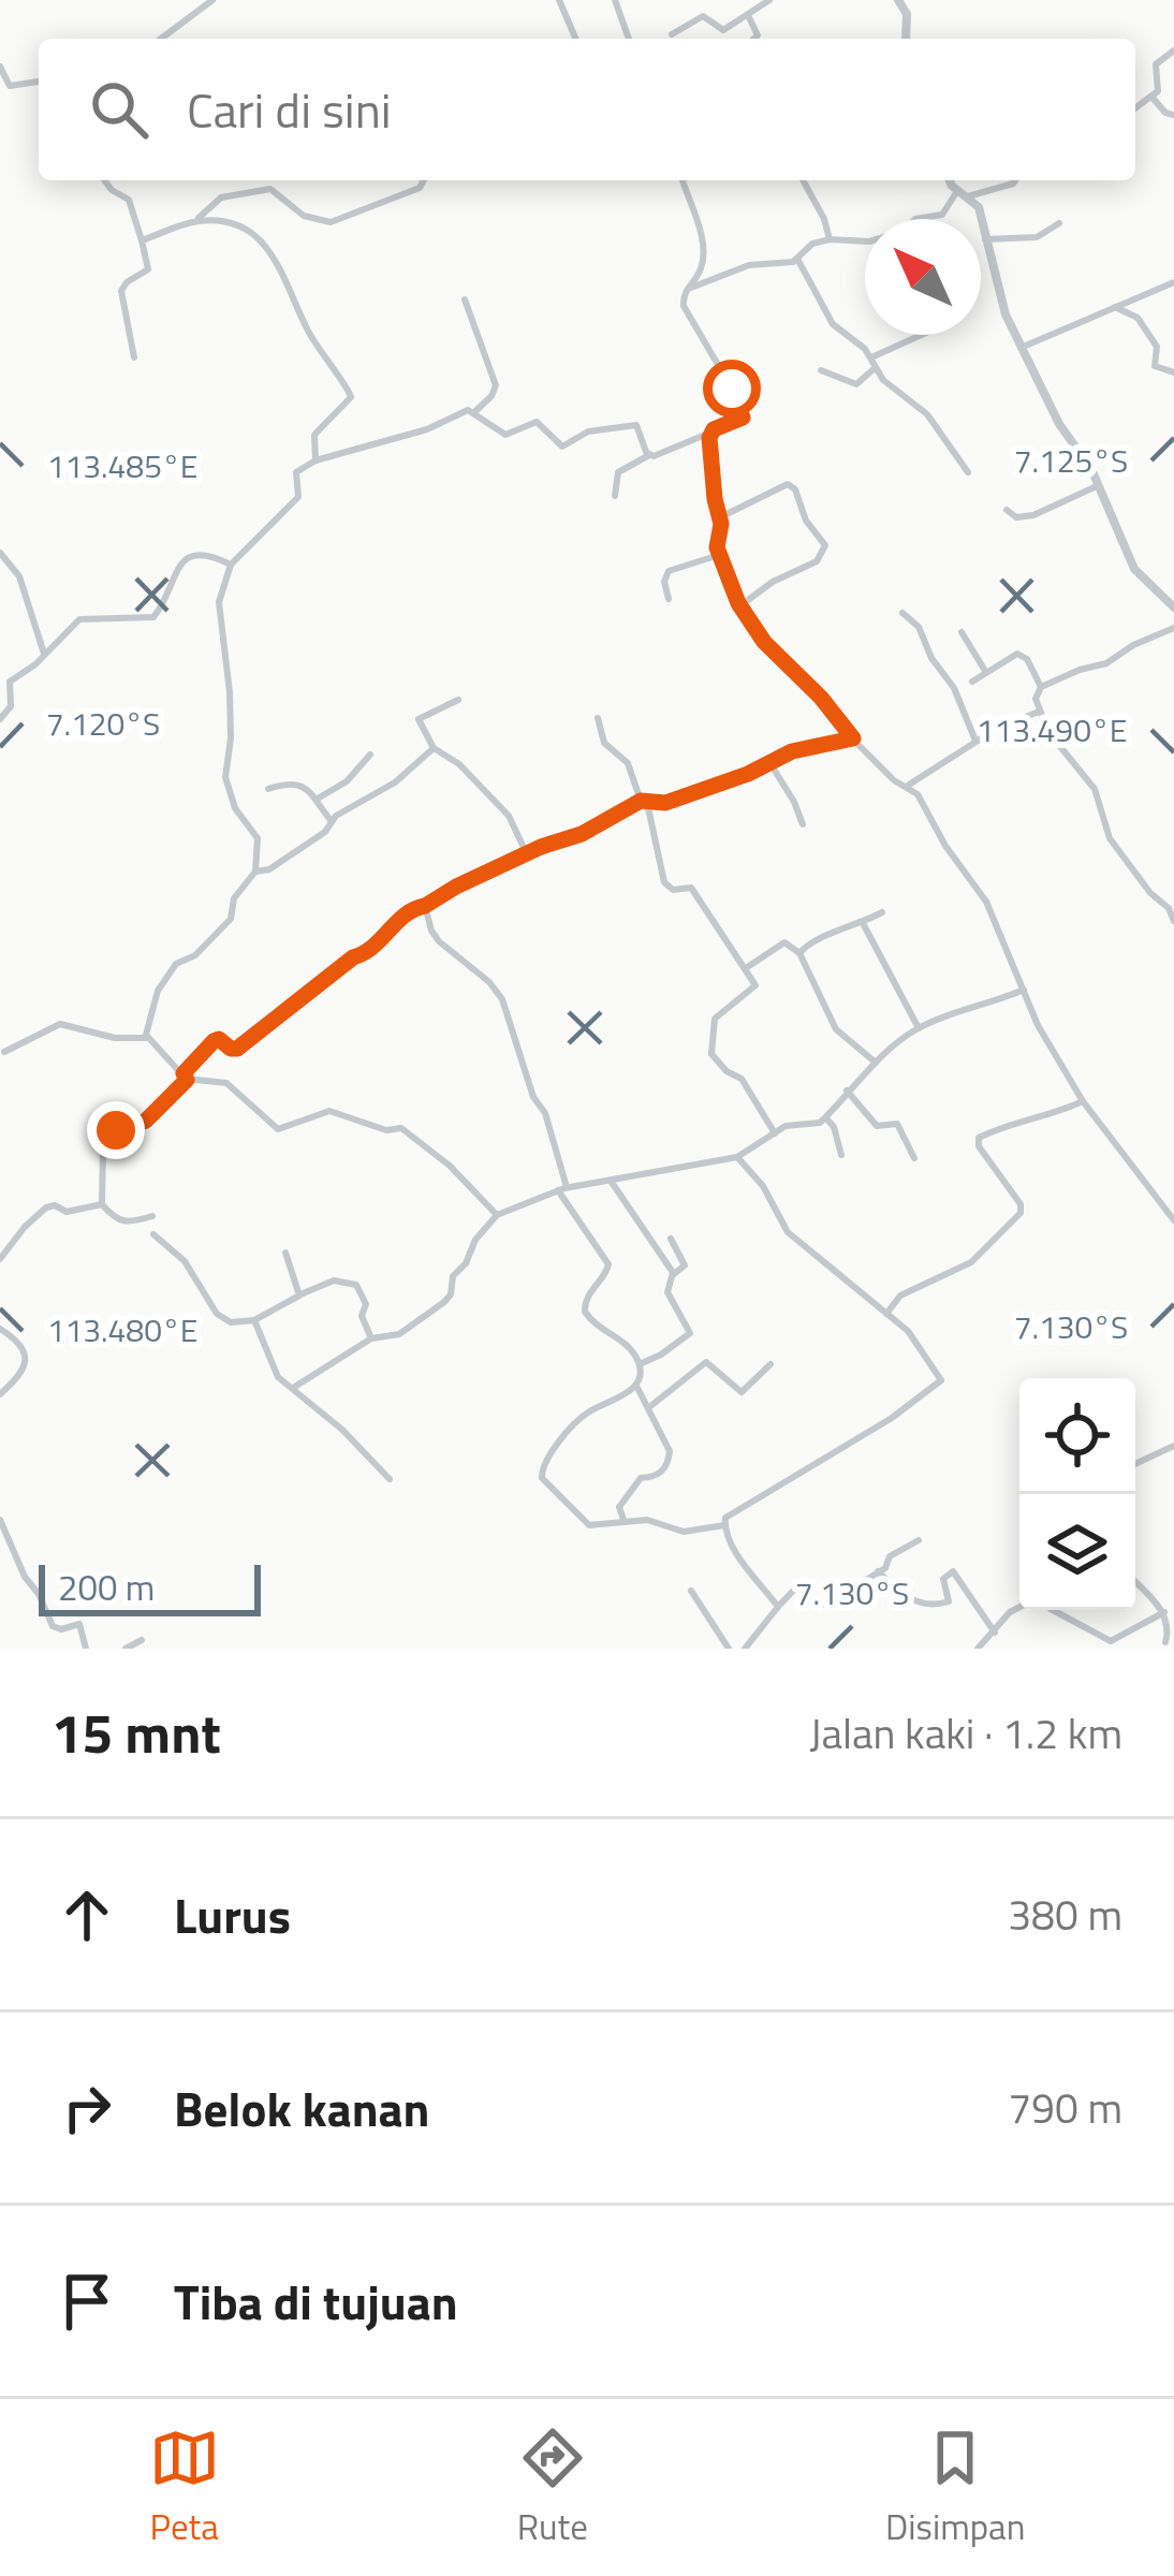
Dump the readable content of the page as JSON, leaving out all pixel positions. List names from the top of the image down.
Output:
{
  "scale_bar": "200 m",
  "north": "top left",
  "page": {
    "search": "Cari di sini",
    "scale": "200 m",
    "heading": ["15 mnt", "Jalan kaki · 1.2 km"],
    "list": [
      ["Lurus", "380 m"],
      ["Belok kanan", "790 m"],
      "Tiba di tujuan"
    ],
    "nav": ["Peta", "Rute", "Disimpan"]
  },
  "coordinates": [
    "7.125°S",
    "113.485°E",
    "7.120°S",
    "113.490°E",
    "7.130°S",
    "113.480°E"
  ]
}
